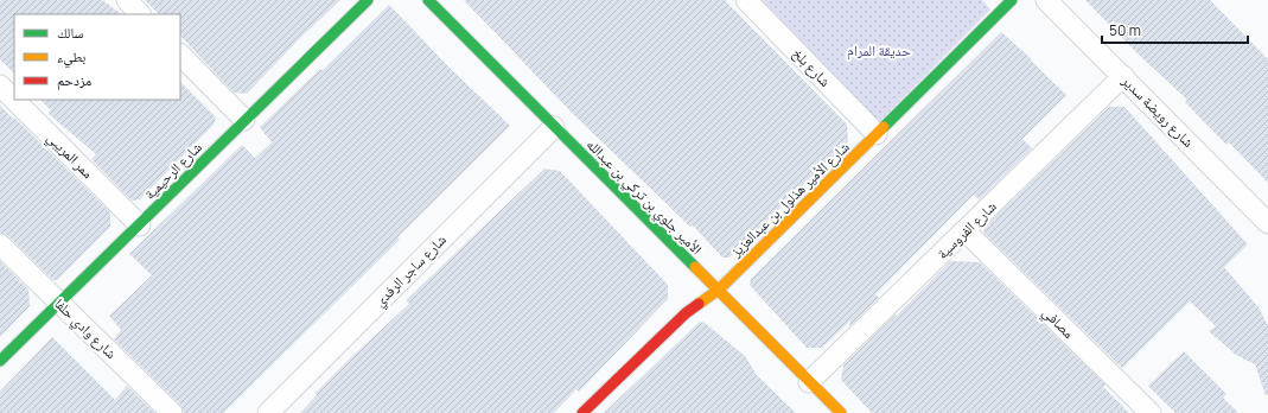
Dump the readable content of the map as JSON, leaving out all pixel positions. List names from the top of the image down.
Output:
{
  "streets": {
    "street": [
      "شارع بلخ",
      "شارع رويضة سدير",
      "ممر المريبي",
      "شارع الرحيمية",
      "الأمير جلوي بن تركي بن عبدالله",
      "شارع الأمير هذلول بن عبدالعزيز",
      "شارع الفروسية",
      "شارع ساجر الرفدي",
      "مصافي",
      "شارع وادي حلفا"
    ]
  },
  "crossings": [
    ["شارع بلخ", "شارع الأمير هذلول بن عبدالعزيز"],
    ["شارع رويضة سدير", "شارع الفروسية"],
    ["ممر المريبي", "شارع الرحيمية"],
    ["شارع الرحيمية", "شارع وادي حلفا"],
    ["الأمير جلوي بن تركي بن عبدالله", "شارع الأمير هذلول بن عبدالعزيز"],
    ["الأمير جلوي بن تركي بن عبدالله", "شارع الفروسية"],
    ["الأمير جلوي بن تركي بن عبدالله", "شارع ساجر الرفدي"],
    ["شارع الفروسية", "مصافي"]
  ],
  "parks": ["حديقة المرام"],
  "legend": ["سالك", "بطيء", "مزدحم"],
  "scale_bar": "50 m"
}
